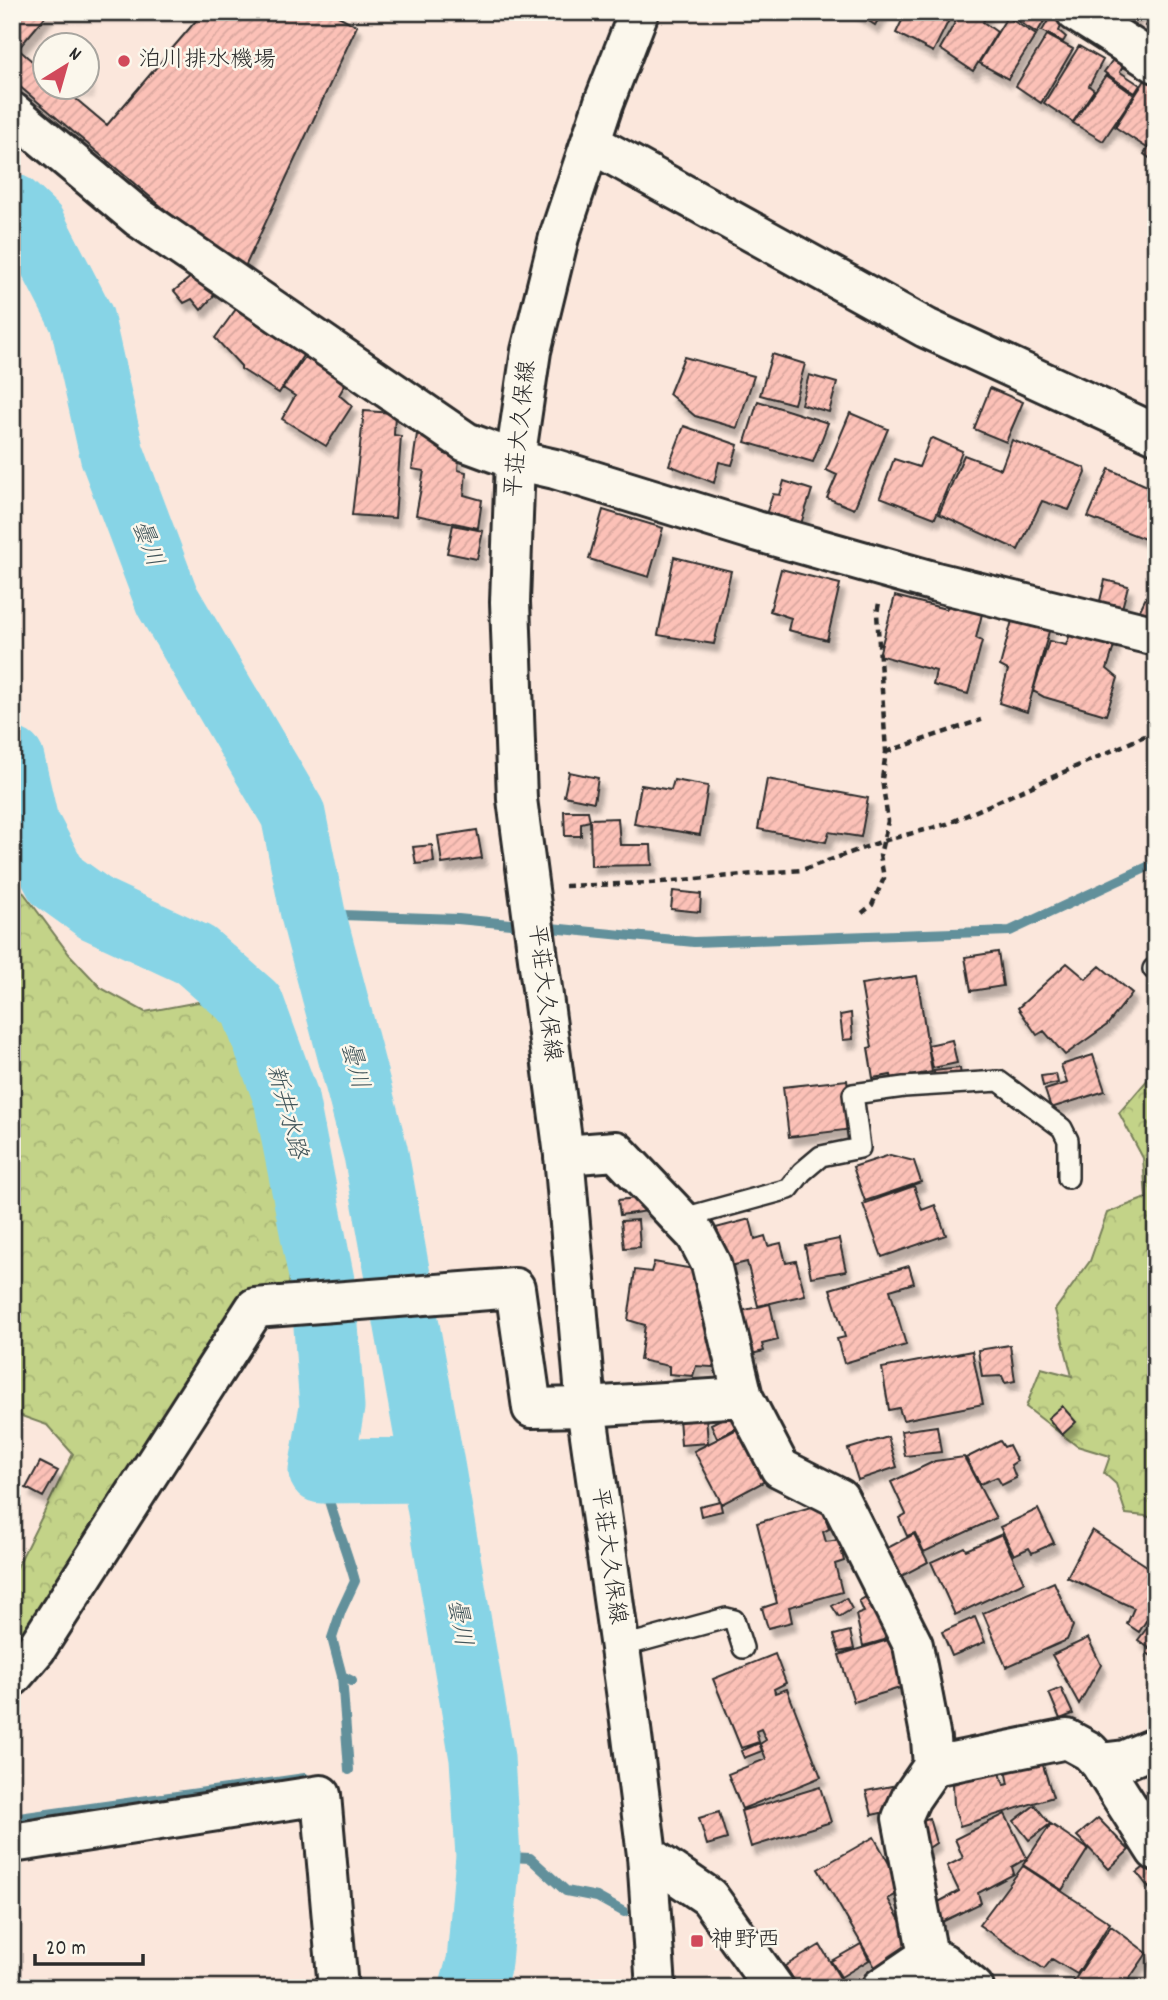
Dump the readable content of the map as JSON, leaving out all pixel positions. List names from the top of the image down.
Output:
{
  "streets": {
    "street": ["平荘大久保線"]
  },
  "water": ["曇川", "新井水路"],
  "places": {
    "other": ["泊川排水機場"],
    "transit": ["神野西"]
  },
  "scale_bar": "20 m",
  "north": "top right"
}
